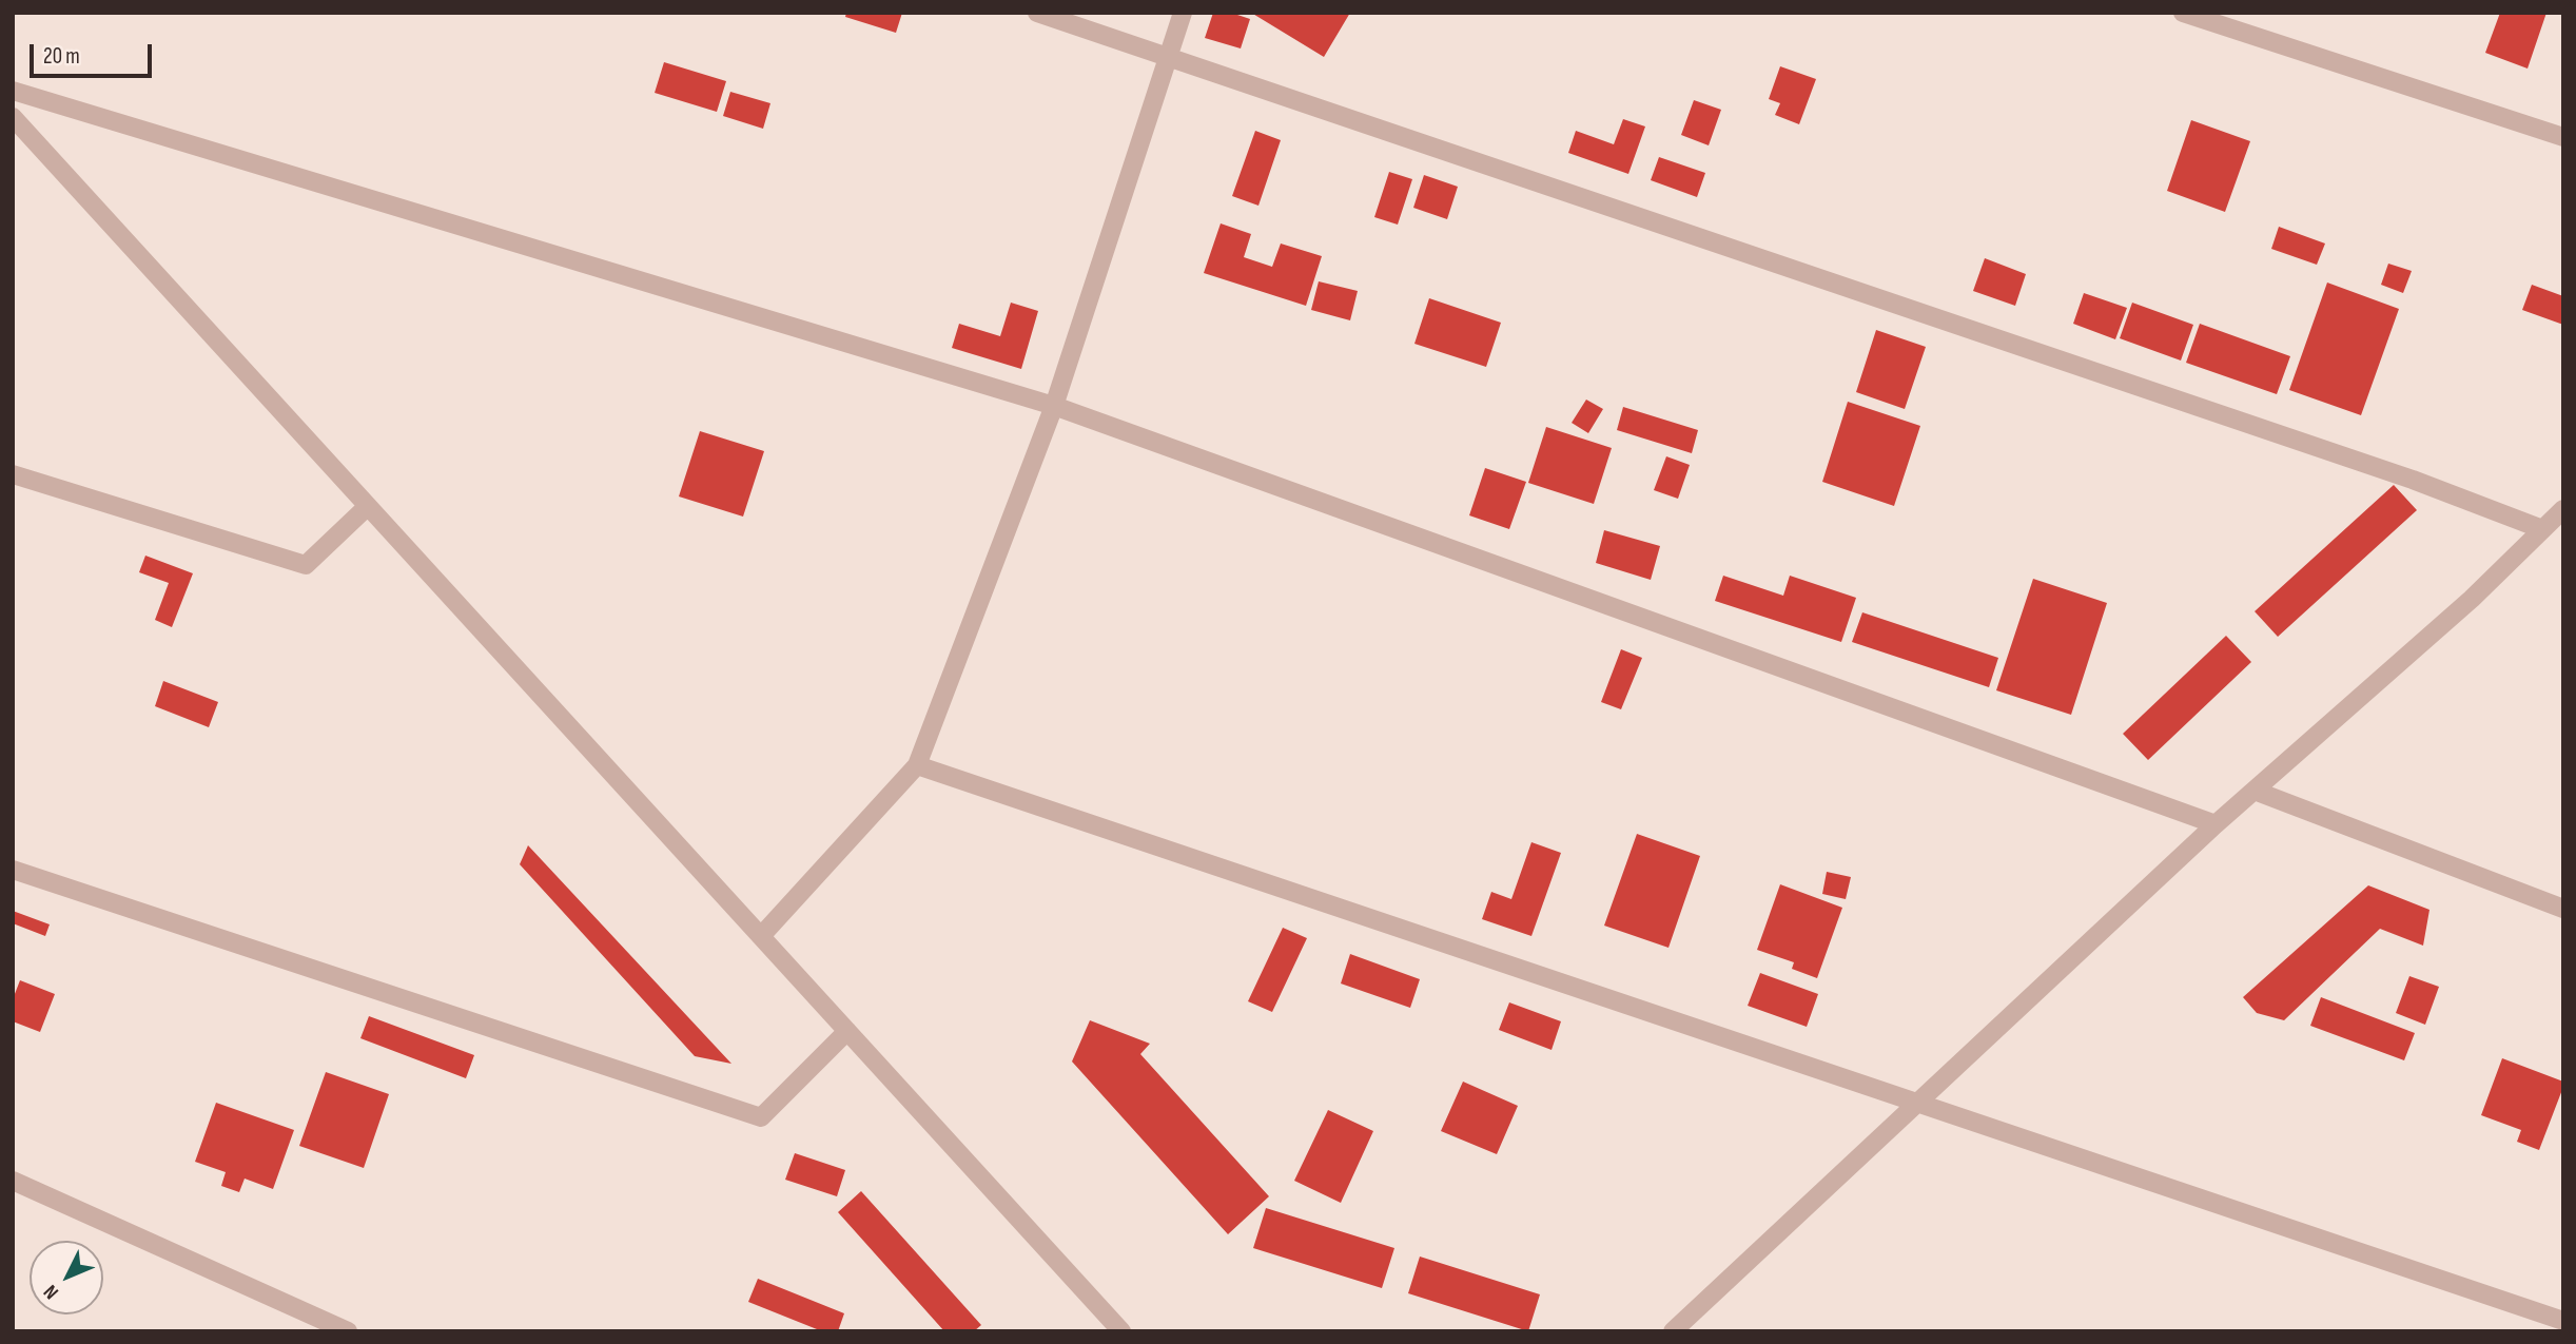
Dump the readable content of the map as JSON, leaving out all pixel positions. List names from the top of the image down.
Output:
{
  "scale_bar": "20 m",
  "north": "bottom left"
}
